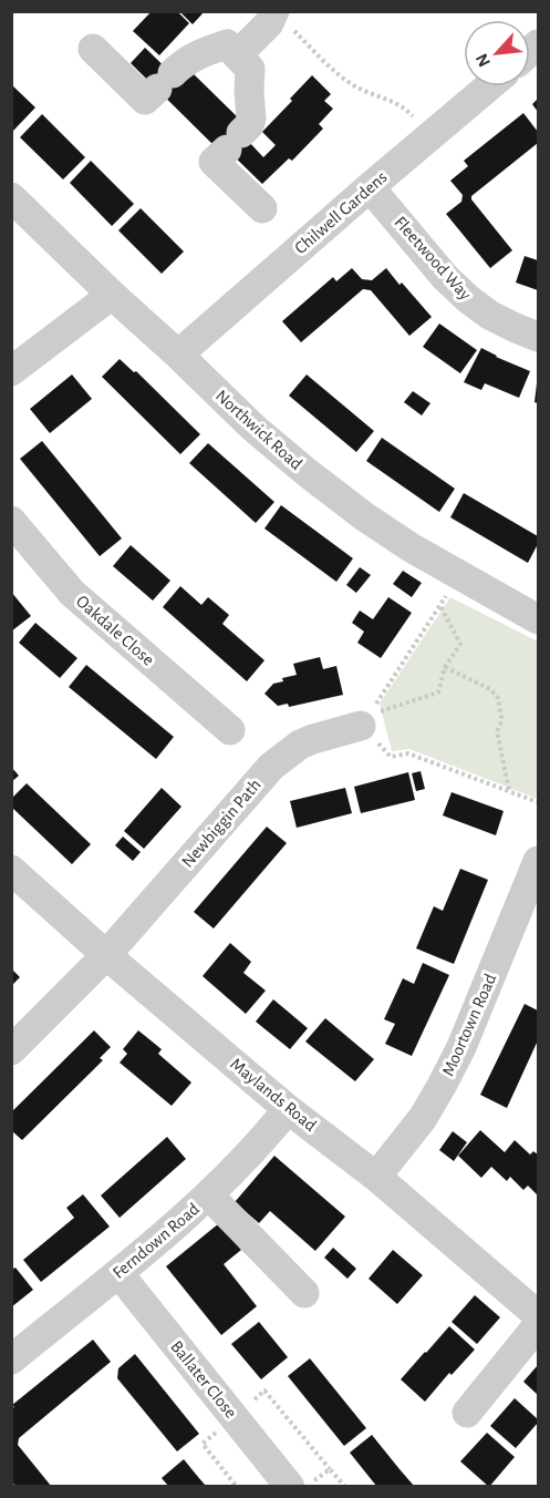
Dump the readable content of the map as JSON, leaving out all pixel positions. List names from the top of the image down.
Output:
{
  "streets": {
    "street": [
      "Chilwell Gardens",
      "Fleetwood Way",
      "Northwick Road",
      "Oakdale Close",
      "Newbiggin Path",
      "Moortown Road",
      "Maylands Road",
      "Ferndown Road",
      "Ballater Close"
    ]
  },
  "crossings": [
    ["Chilwell Gardens", "Fleetwood Way"],
    ["Chilwell Gardens", "Northwick Road"],
    ["Newbiggin Path", "Maylands Road"],
    ["Moortown Road", "Maylands Road"],
    ["Maylands Road", "Ferndown Road"],
    ["Ferndown Road", "Ballater Close"]
  ],
  "north": "bottom left"
}
